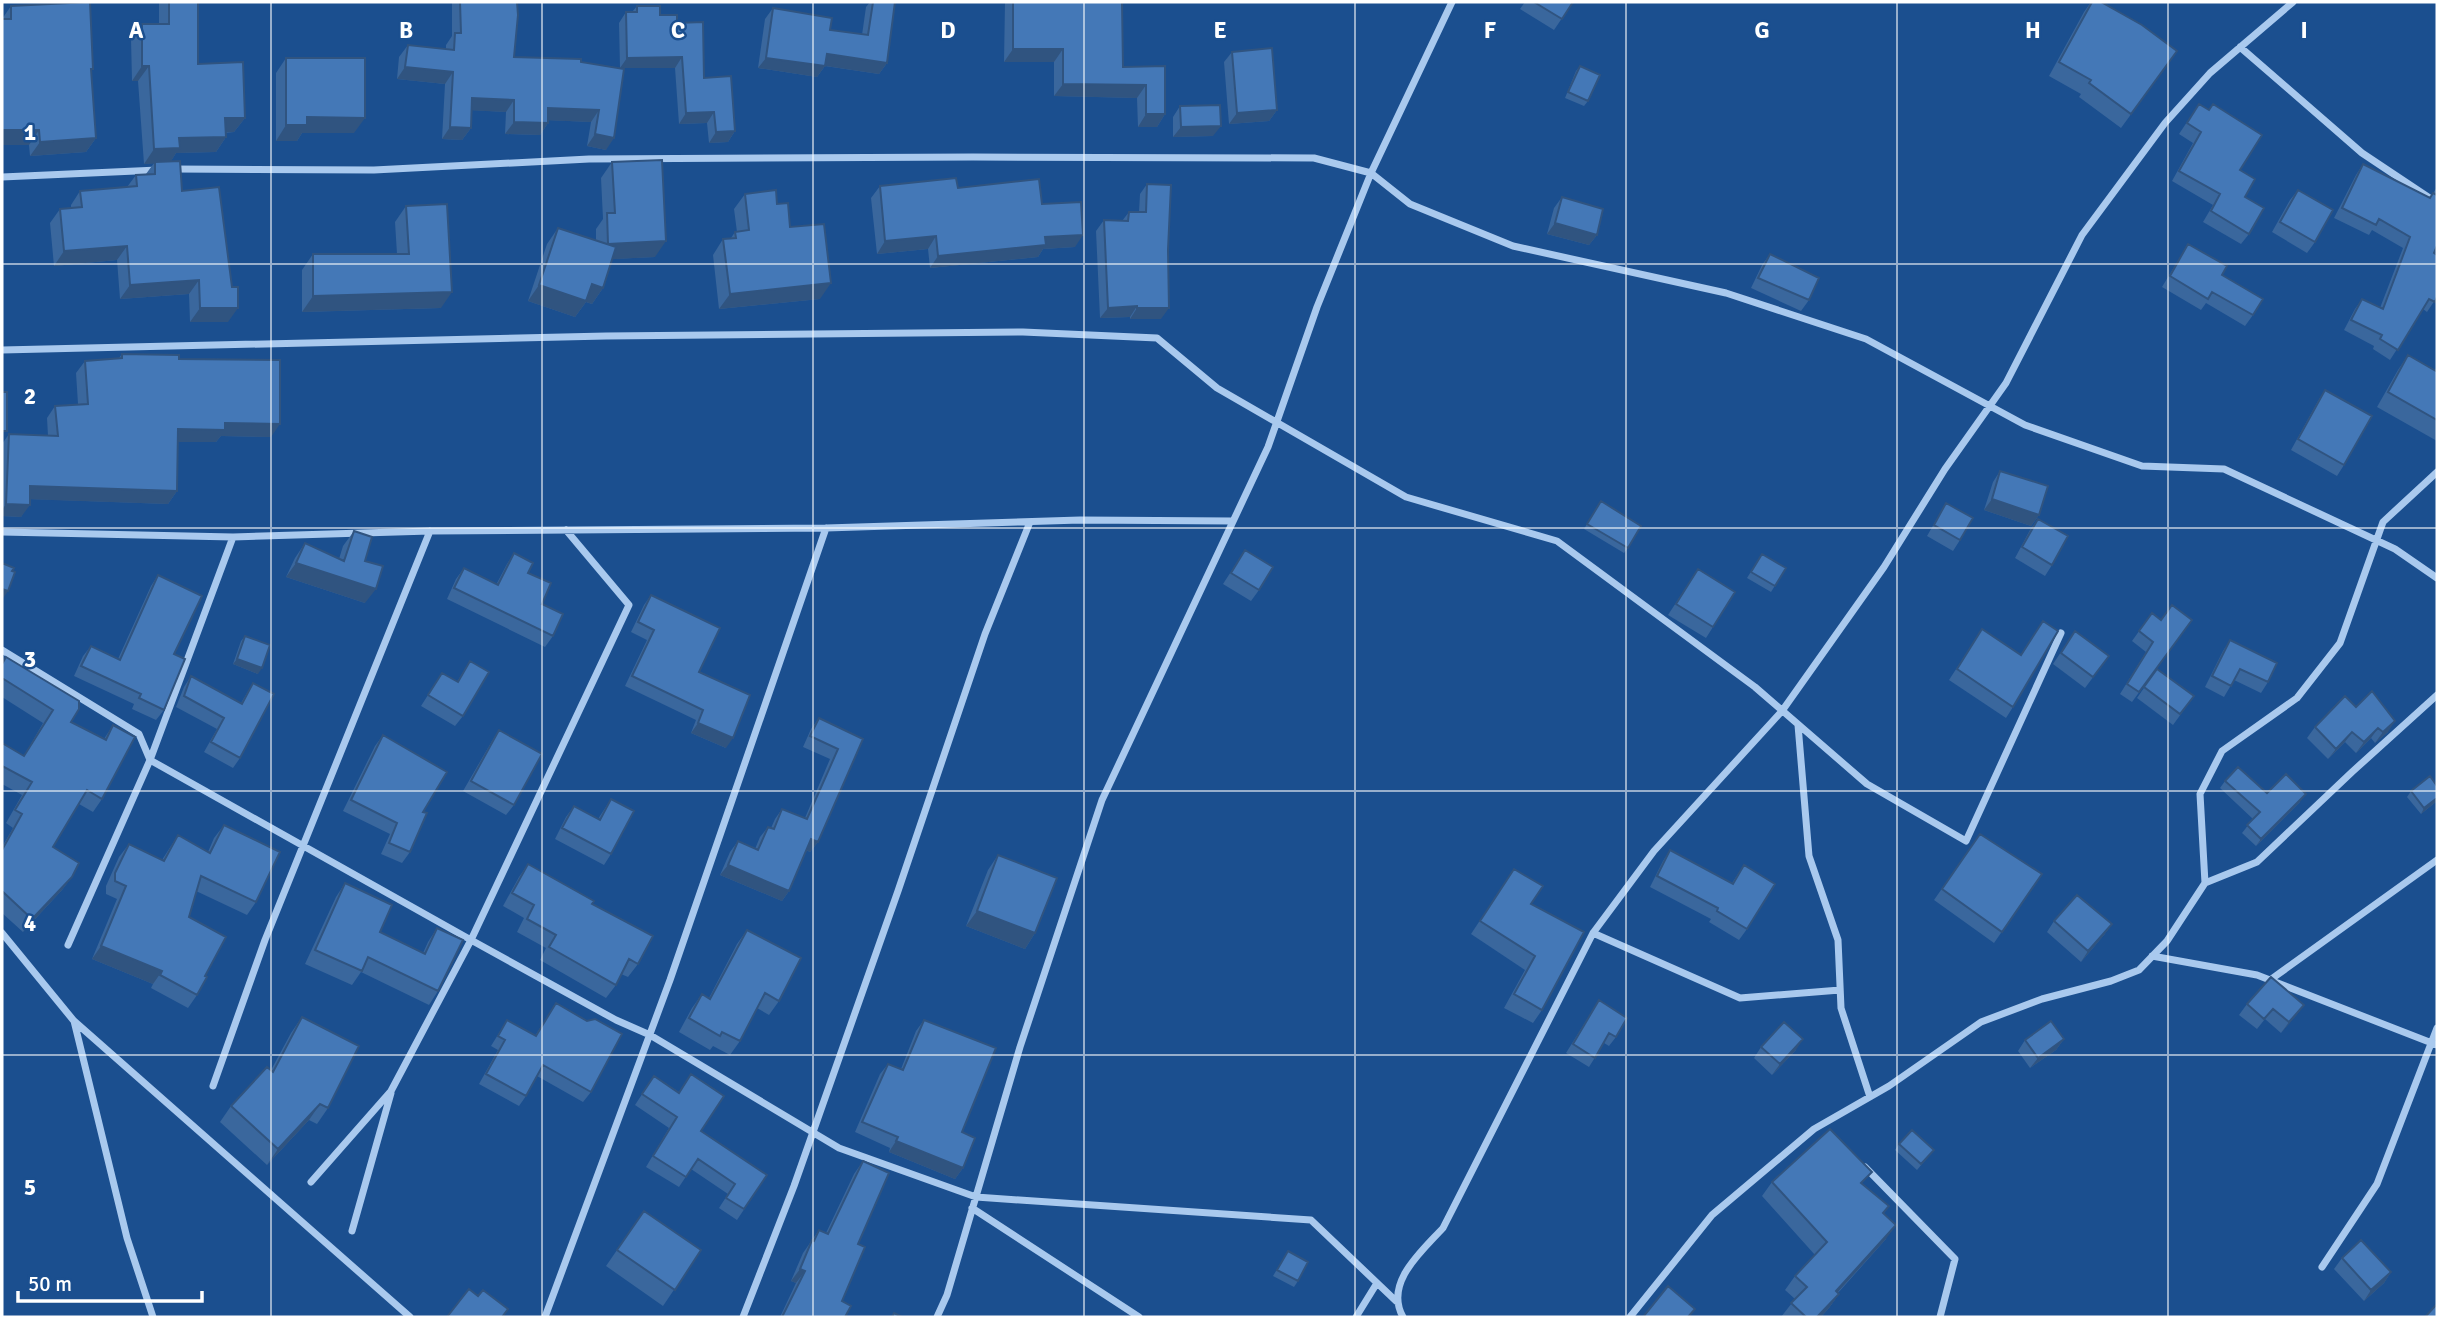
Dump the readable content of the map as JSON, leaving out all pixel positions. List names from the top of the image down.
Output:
{
  "scale_bar": "50 m",
  "grid": {
    "columns": [
      "A",
      "B",
      "C",
      "D",
      "E",
      "F",
      "G",
      "H",
      "I"
    ],
    "rows": [
      "1",
      "2",
      "3",
      "4",
      "5"
    ]
  }
}
